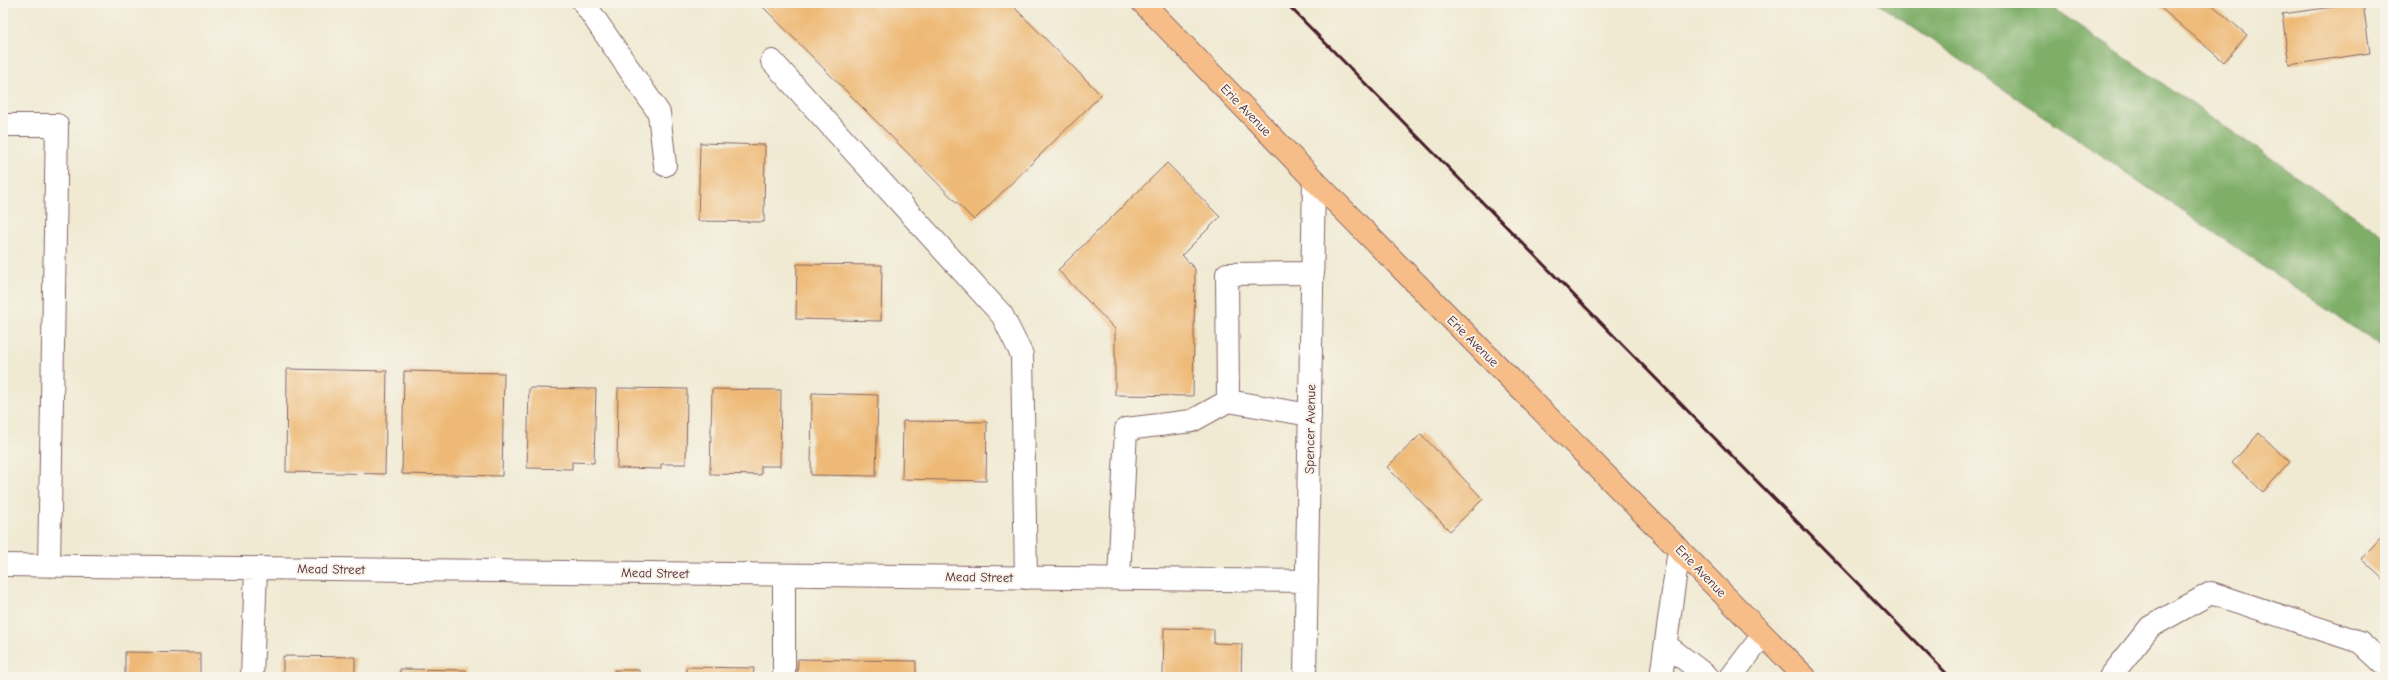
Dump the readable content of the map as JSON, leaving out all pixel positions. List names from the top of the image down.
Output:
{
  "streets": {
    "main road": ["Erie Avenue"],
    "street": ["Spencer Avenue", "Mead Street"]
  },
  "crossings": [
    ["Erie Avenue", "Spencer Avenue"],
    ["Spencer Avenue", "Mead Street"]
  ]
}
